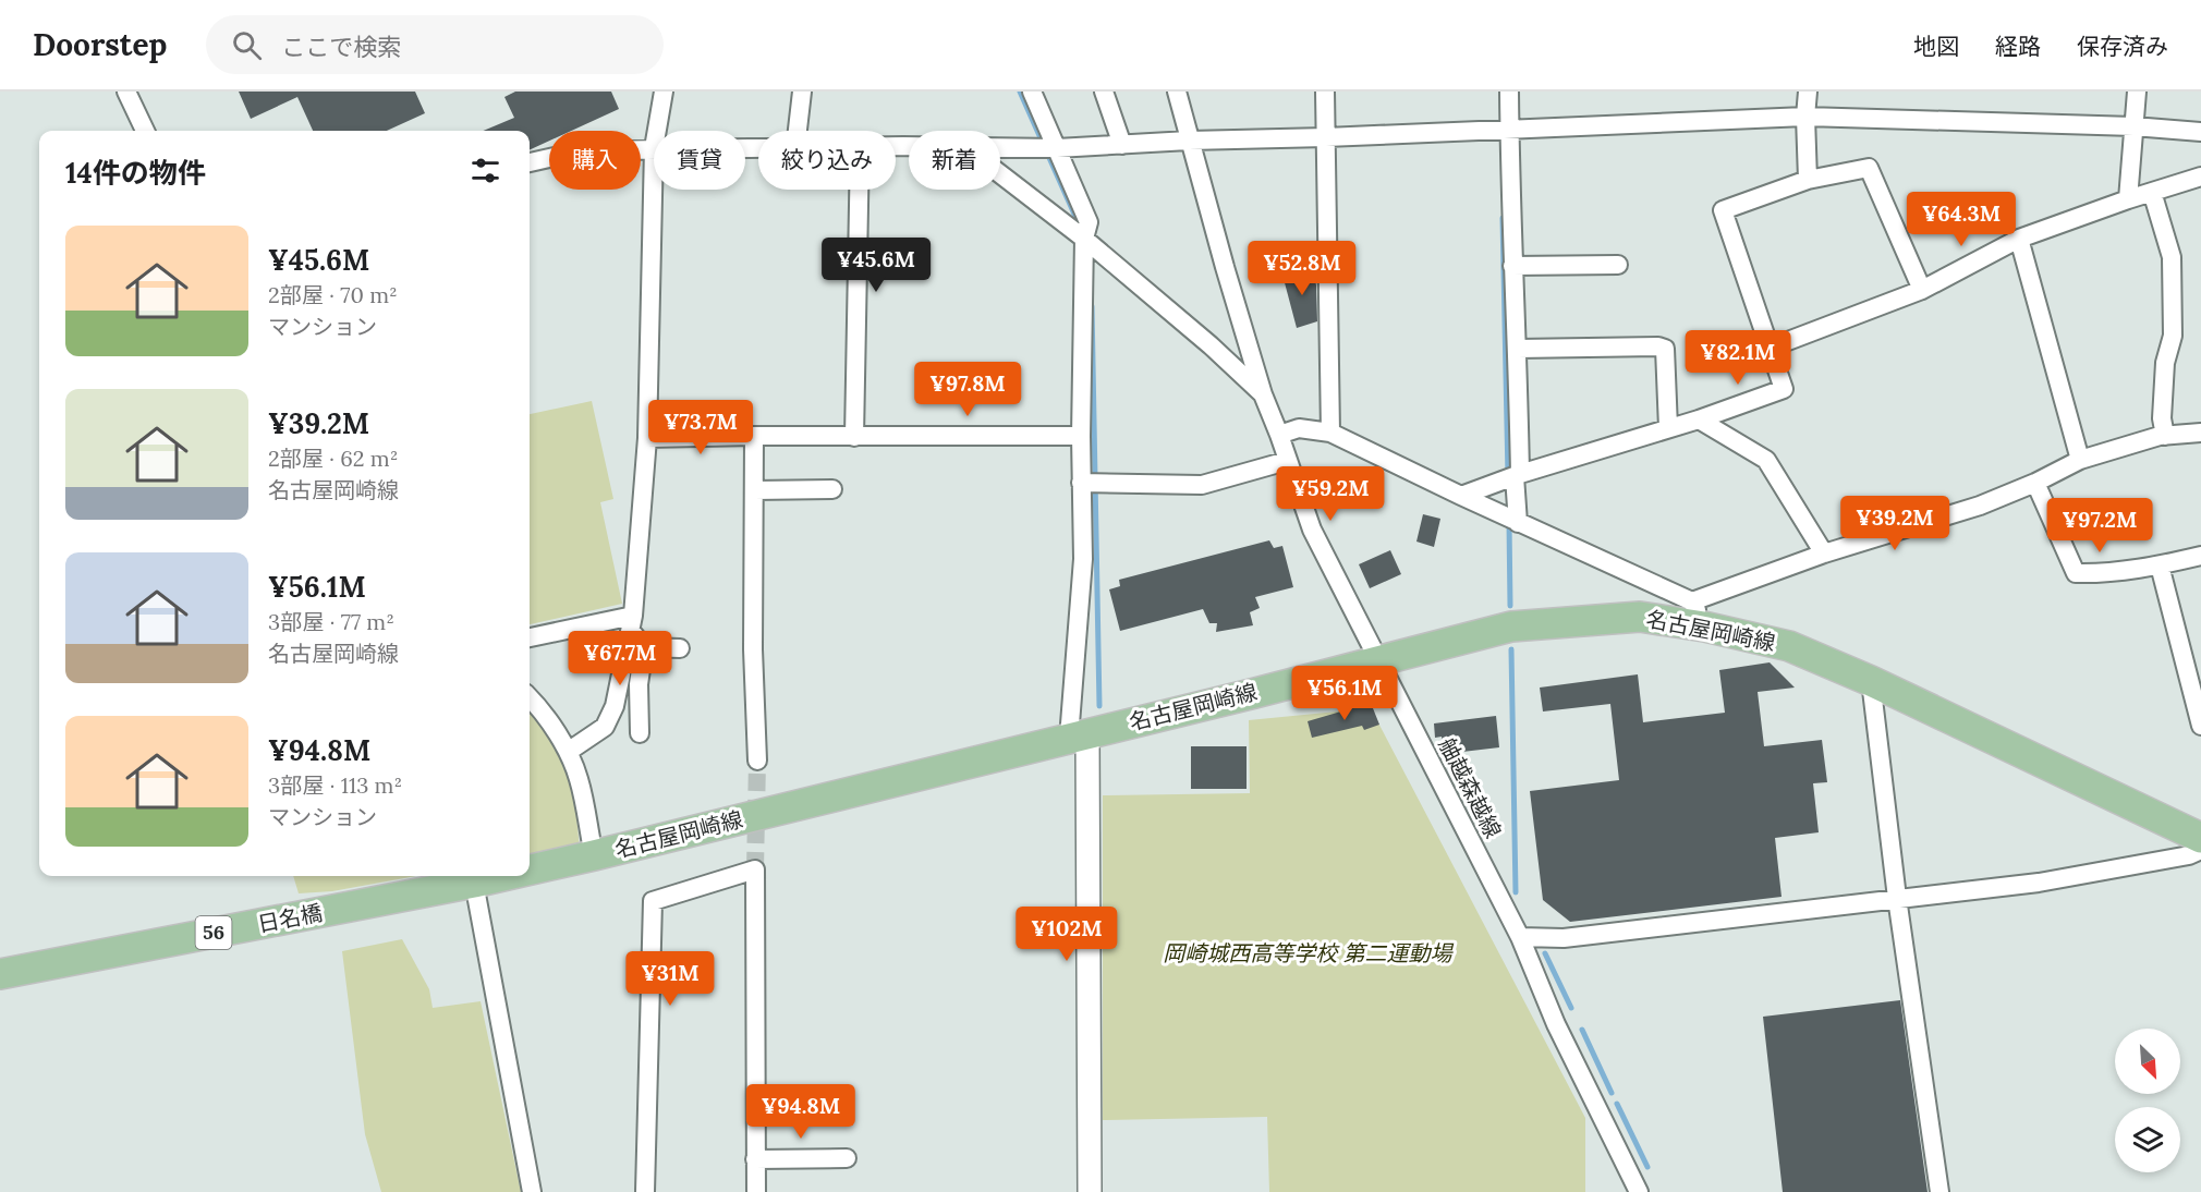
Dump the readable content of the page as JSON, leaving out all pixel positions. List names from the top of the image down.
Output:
{
  "streets": {
    "main road": ["名古屋岡崎線", "日名橋", "56"],
    "street": ["舳越森越線"]
  },
  "crossings": [
    ["名古屋岡崎線", "舳越森越線"],
    ["名古屋岡崎線", "日名橋"]
  ],
  "parks": ["岡崎城西高等学校 第二運動場"],
  "north": "bottom right",
  "page": {
    "header": "Doorstep",
    "search": "ここで検索",
    "nav": ["地図", "経路", "保存済み"],
    "chip": [
      "購入",
      "賃貸",
      "絞り込み",
      "新着"
    ],
    "heading": "14件の物件",
    "price": [
      "¥64.3M",
      "¥45.6M",
      "¥52.8M",
      "¥82.1M",
      "¥97.8M",
      "¥73.7M",
      "¥59.2M",
      "¥39.2M",
      "¥97.2M",
      "¥67.7M",
      "¥56.1M",
      "¥102M",
      "¥31M",
      "¥94.8M"
    ],
    "list": [
      {
        "name": "¥45.6M",
        "note": "2部屋 · 70 m² · マンション"
      },
      {
        "name": "¥39.2M",
        "note": "2部屋 · 62 m² · 名古屋岡崎線"
      },
      {
        "name": "¥56.1M",
        "note": "3部屋 · 77 m² · 名古屋岡崎線"
      },
      {
        "name": "¥94.8M",
        "note": "3部屋 · 113 m² · マンション"
      }
    ]
  }
}
